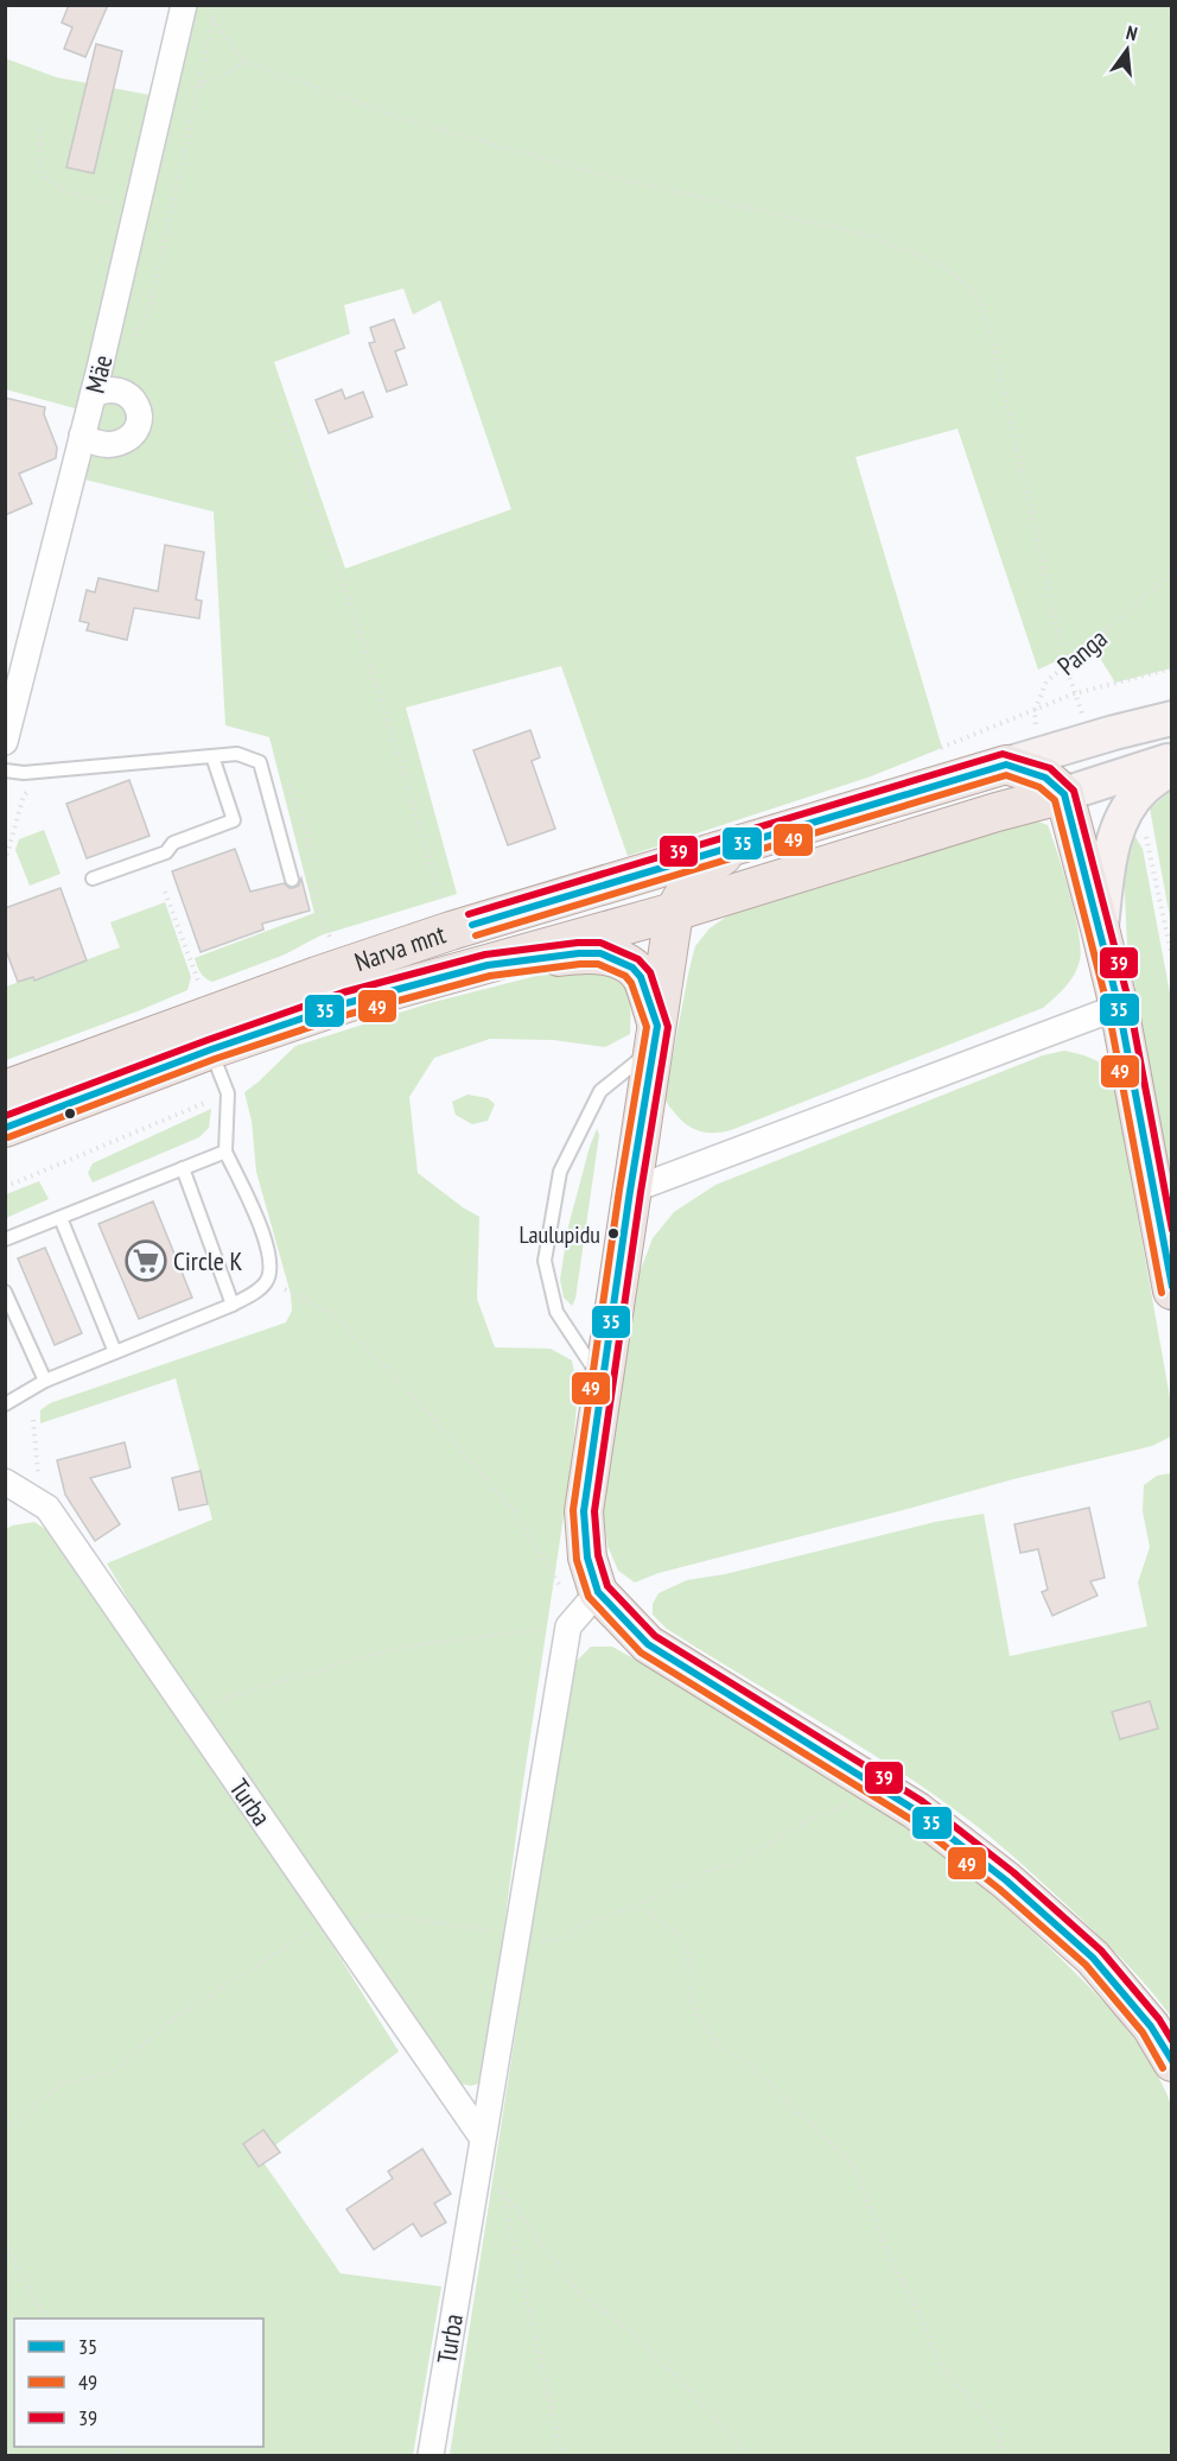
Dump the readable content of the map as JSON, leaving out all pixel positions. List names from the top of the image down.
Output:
{
  "streets": {
    "main road": ["Narva mnt"],
    "street": ["Mäe", "Turba"],
    "path": ["Panga"]
  },
  "crossings": [
    ["Panga", "Narva mnt"]
  ],
  "places": {
    "other": ["Laulupidu"],
    "supermarket": ["Circle K"]
  },
  "lines": ["transit line 39", "transit line 35", "transit line 49"],
  "legend": ["35", "49", "39"],
  "north": "top"
}
